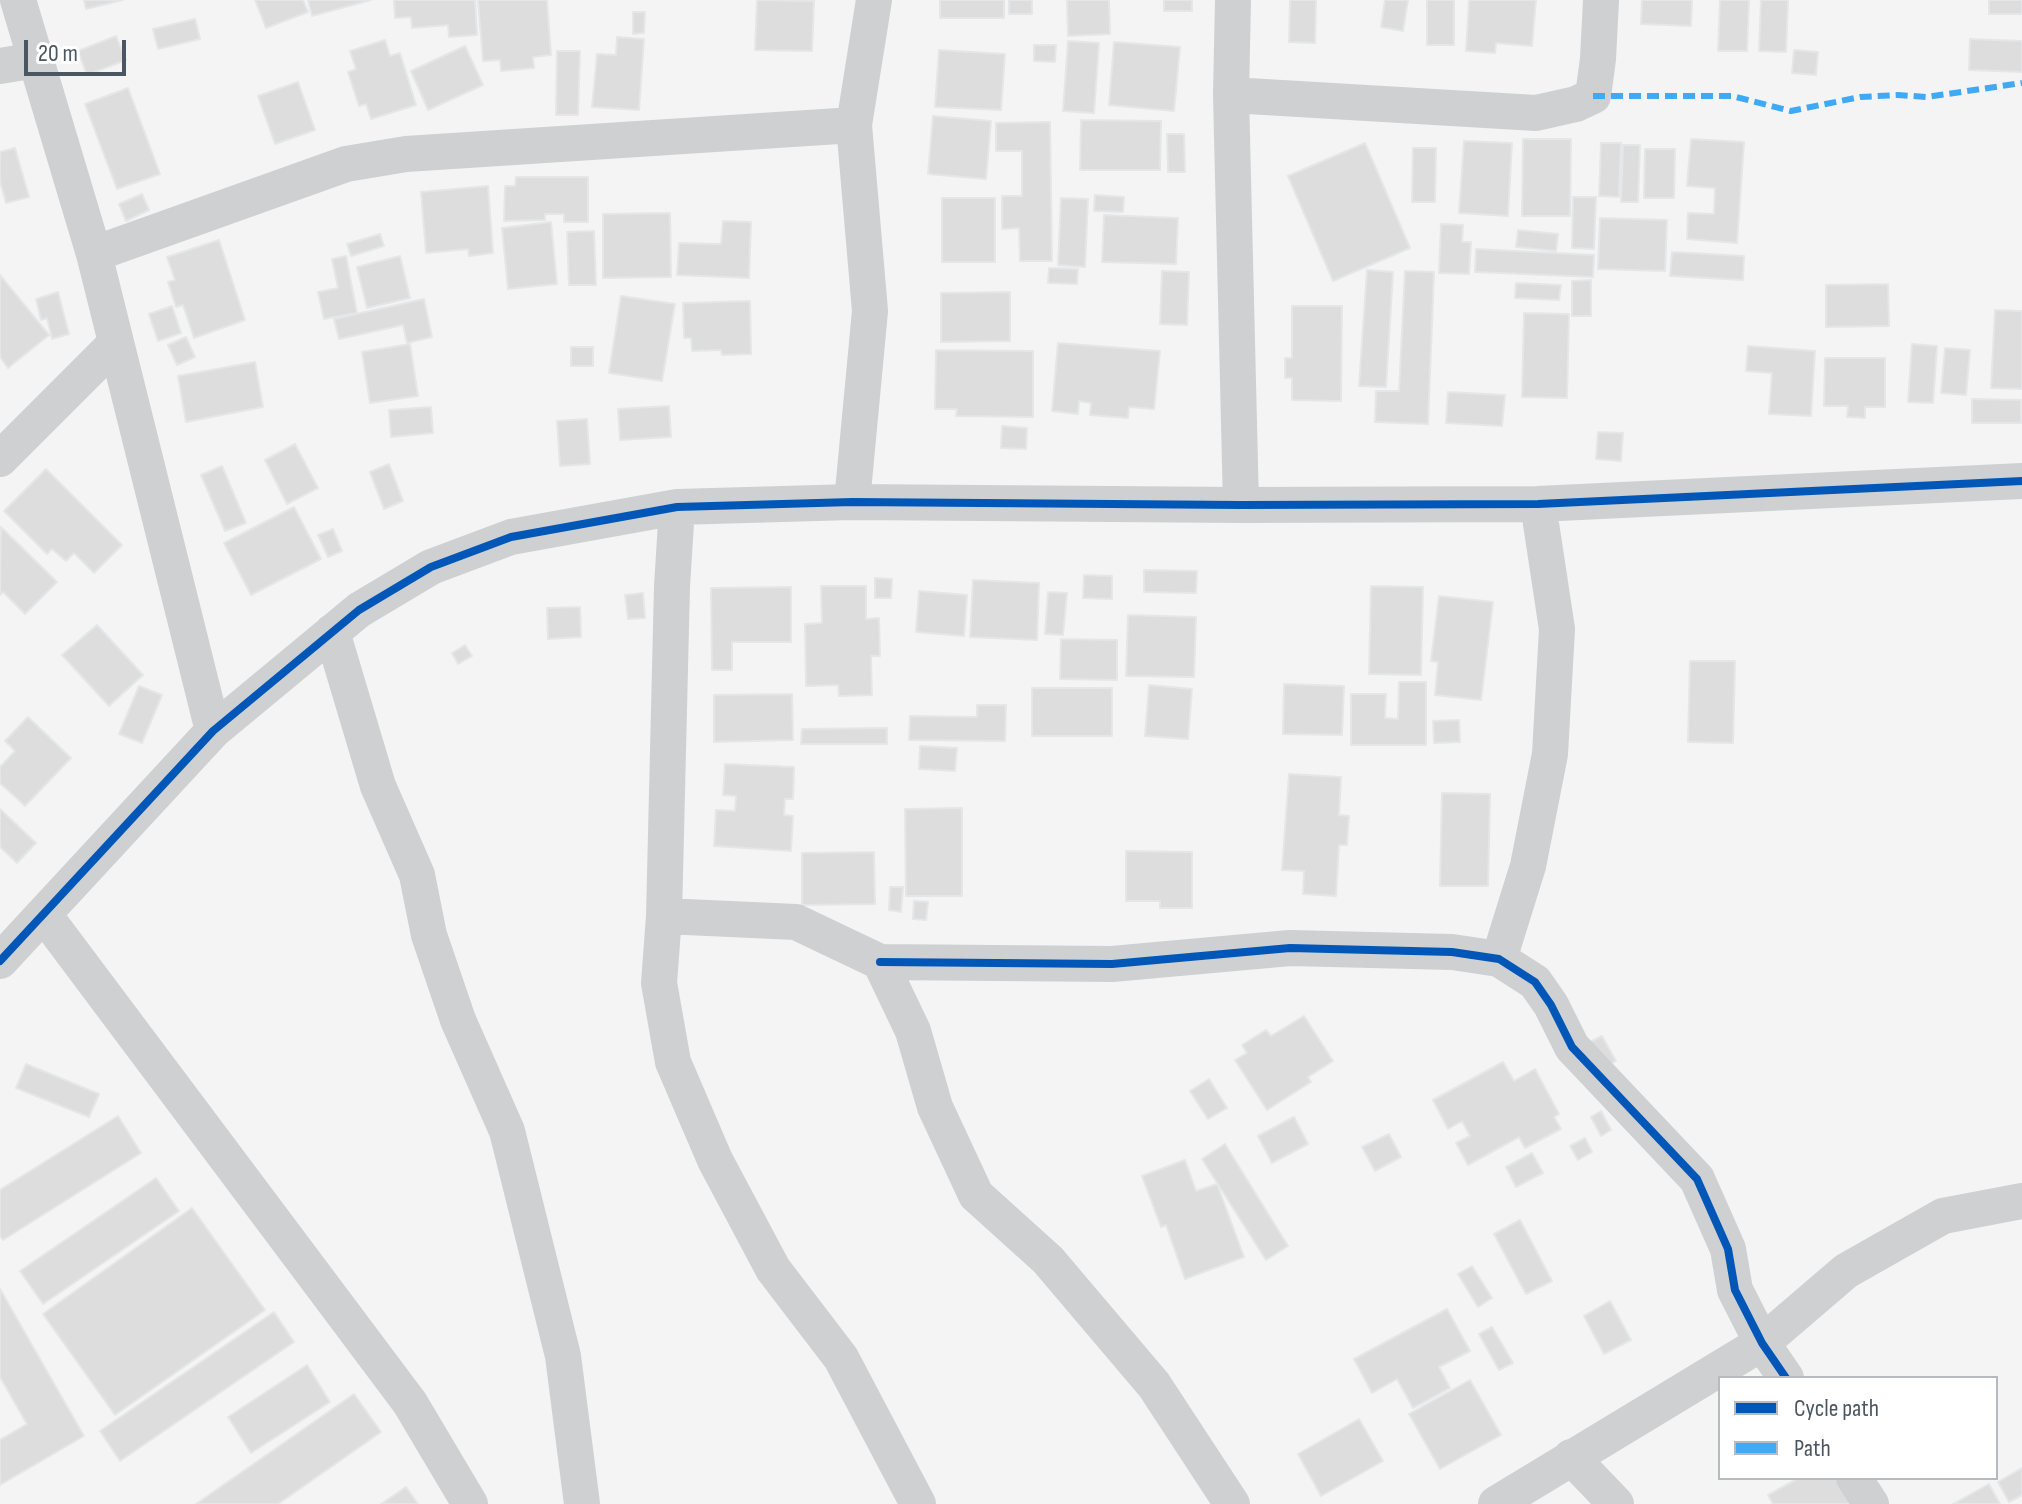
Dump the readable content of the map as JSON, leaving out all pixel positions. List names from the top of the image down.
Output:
{
  "legend": ["Cycle path", "Path"],
  "scale_bar": "20 m"
}
